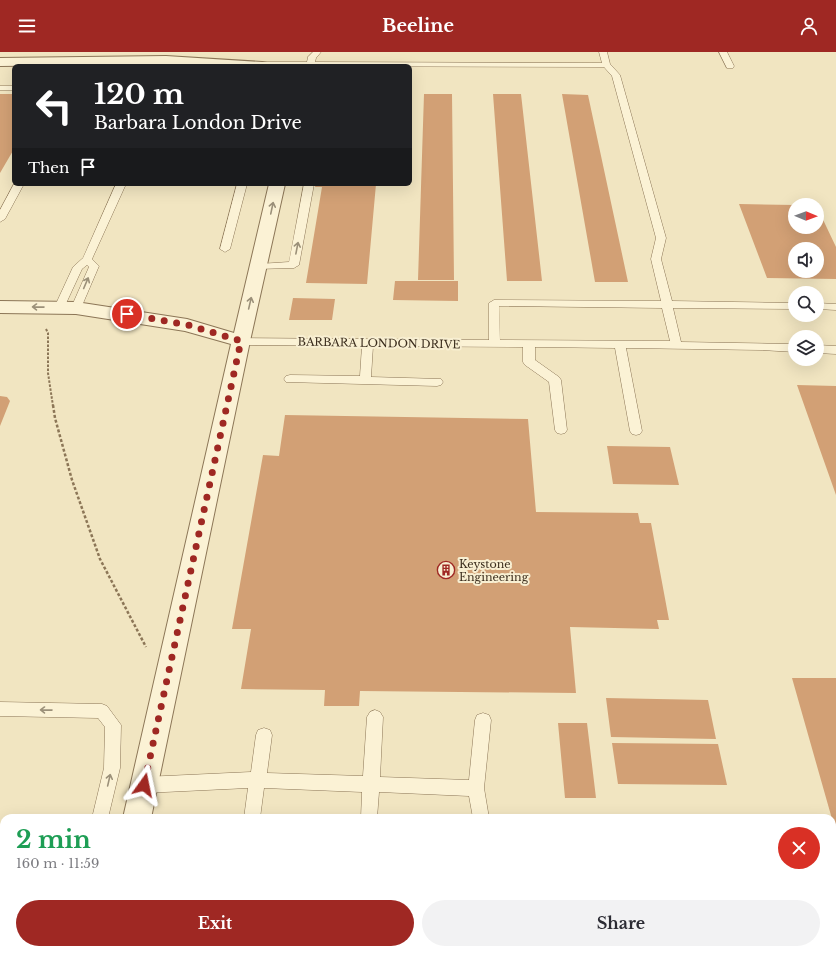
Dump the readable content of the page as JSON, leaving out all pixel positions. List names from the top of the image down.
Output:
{
  "streets": {
    "street": ["BARBARA LONDON DRIVE"]
  },
  "places": {
    "building": ["Keystone Engineering"]
  },
  "north": "right",
  "page": {
    "header": "Beeline",
    "turn": ["120 m", "Barbara London Drive"],
    "then": "Then",
    "heading": ["2 min", "160 m · 11:59"],
    "buttons": ["Exit", "Share"]
  }
}
